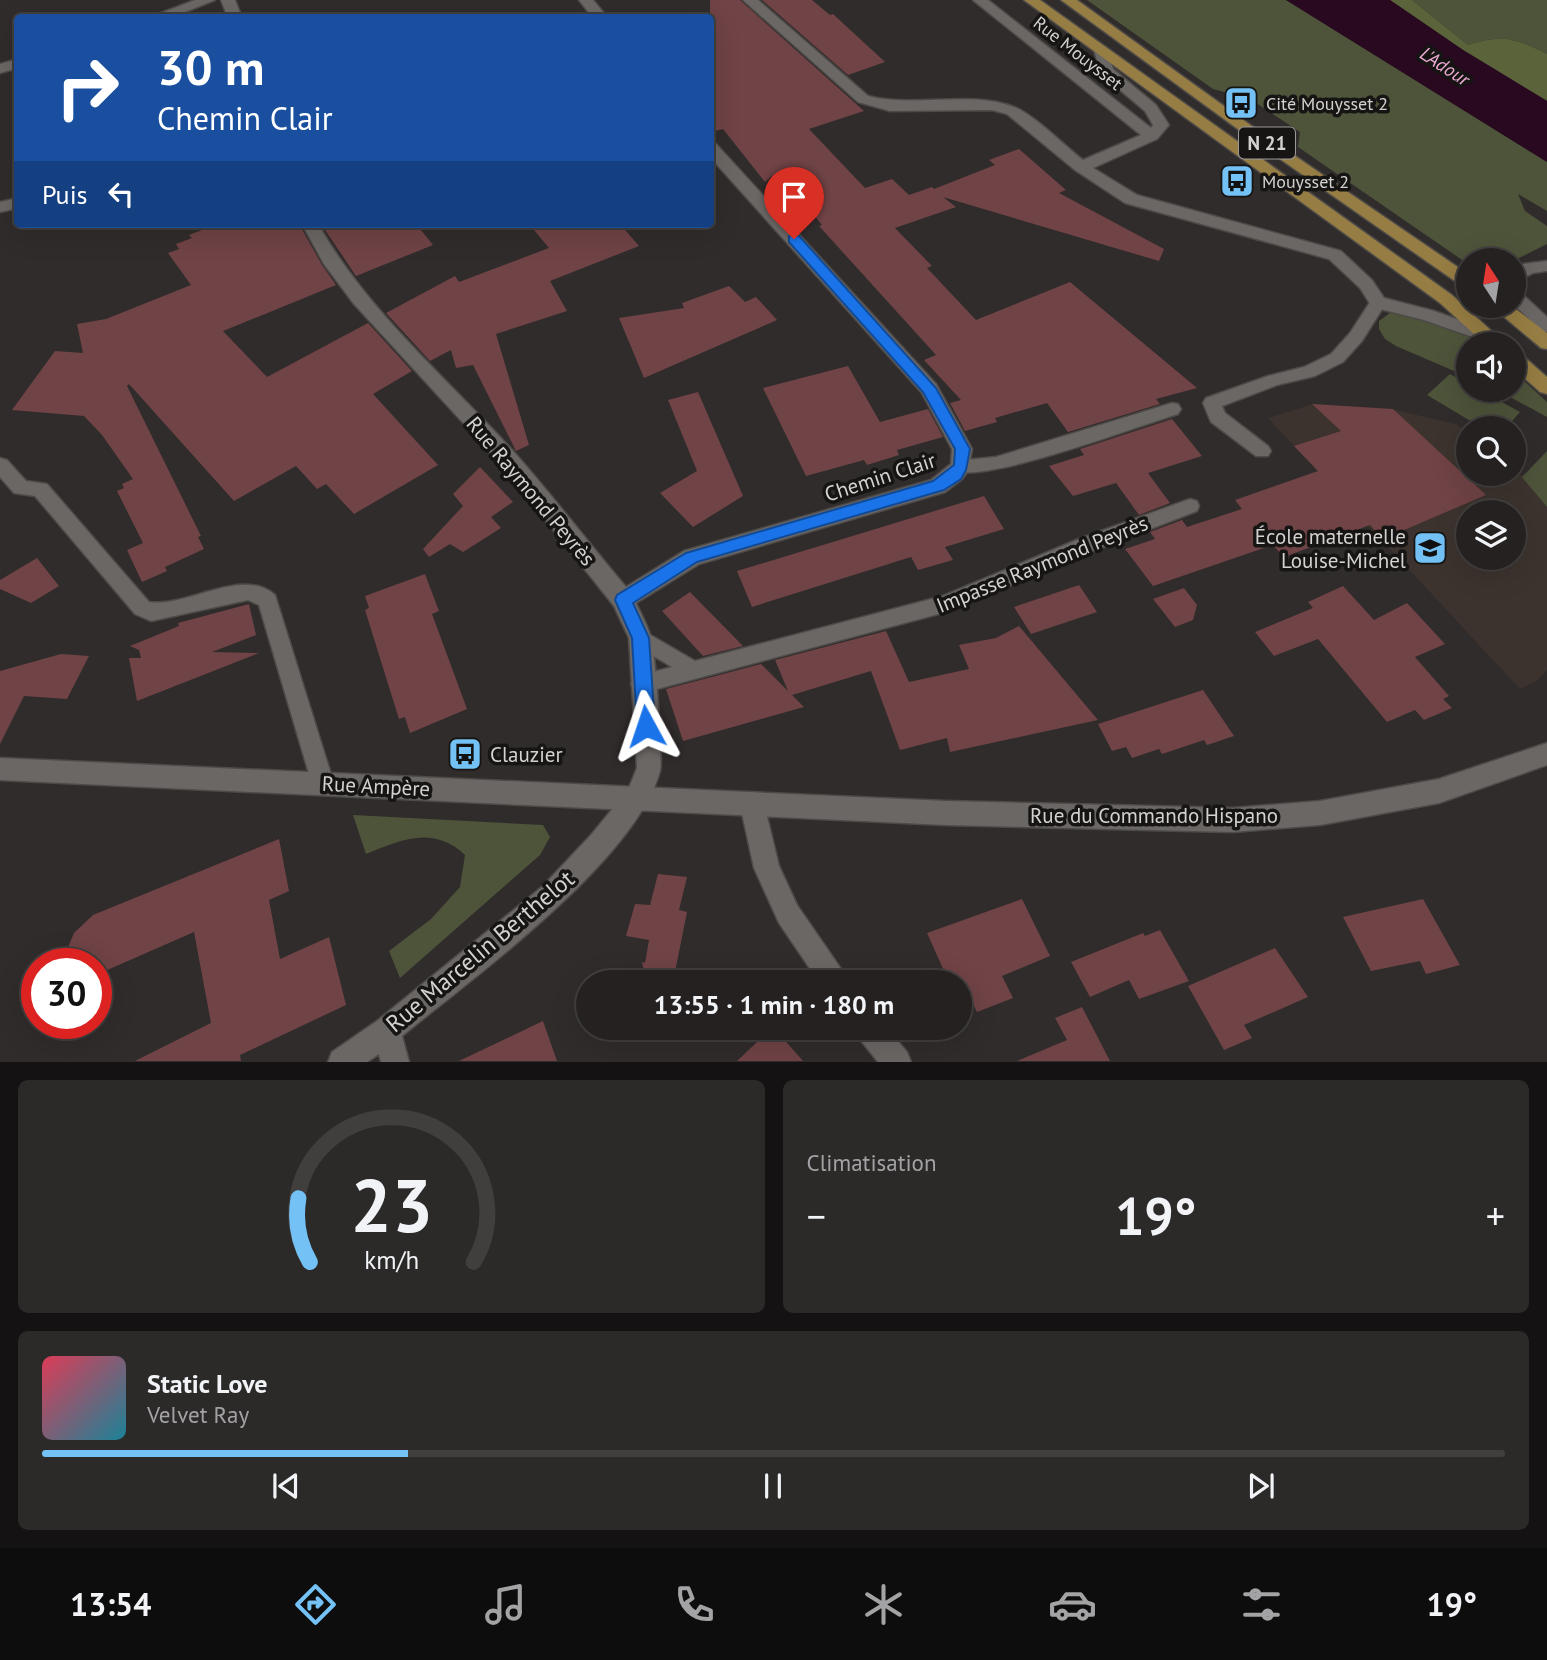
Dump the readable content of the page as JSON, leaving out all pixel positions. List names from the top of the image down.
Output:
{
  "streets": {
    "main road": ["N 21"],
    "street": [
      "Rue Mouysset",
      "Chemin Clair",
      "Rue Raymond Peyrès",
      "Rue Ampère",
      "Rue du Commando Hispano",
      "Rue Marcelin Berthelot"
    ],
    "lane": ["Impasse Raymond Peyrès"]
  },
  "crossings": [
    ["Rue Mouysset", "N 21"],
    ["Chemin Clair", "Rue Raymond Peyrès"],
    ["Rue Raymond Peyrès", "Impasse Raymond Peyrès"],
    ["Rue Raymond Peyrès", "Rue Ampère"],
    ["Rue Raymond Peyrès", "Rue Marcelin Berthelot"],
    ["Rue Ampère", "Rue du Commando Hispano"],
    ["Rue Ampère", "Rue Marcelin Berthelot"]
  ],
  "water": ["L'Adour"],
  "places": {
    "bus stop": ["Cité Mouysset 2", "Mouysset 2", "Clauzier"],
    "school or university": ["École maternelle Louise-Michel"]
  },
  "north": "top",
  "page": {
    "turn": ["30 m", "Chemin Clair"],
    "then": "Puis",
    "limit": "30",
    "trip": "13:55 · 1 min · 180 m",
    "tile": "Climatisation",
    "heat": ["−", "19°", "+"],
    "song": ["Static Love", "Velvet Ray"],
    "tabs": ["13:54", "19°"],
    "gauge": ["23", "km/h"]
  }
}
